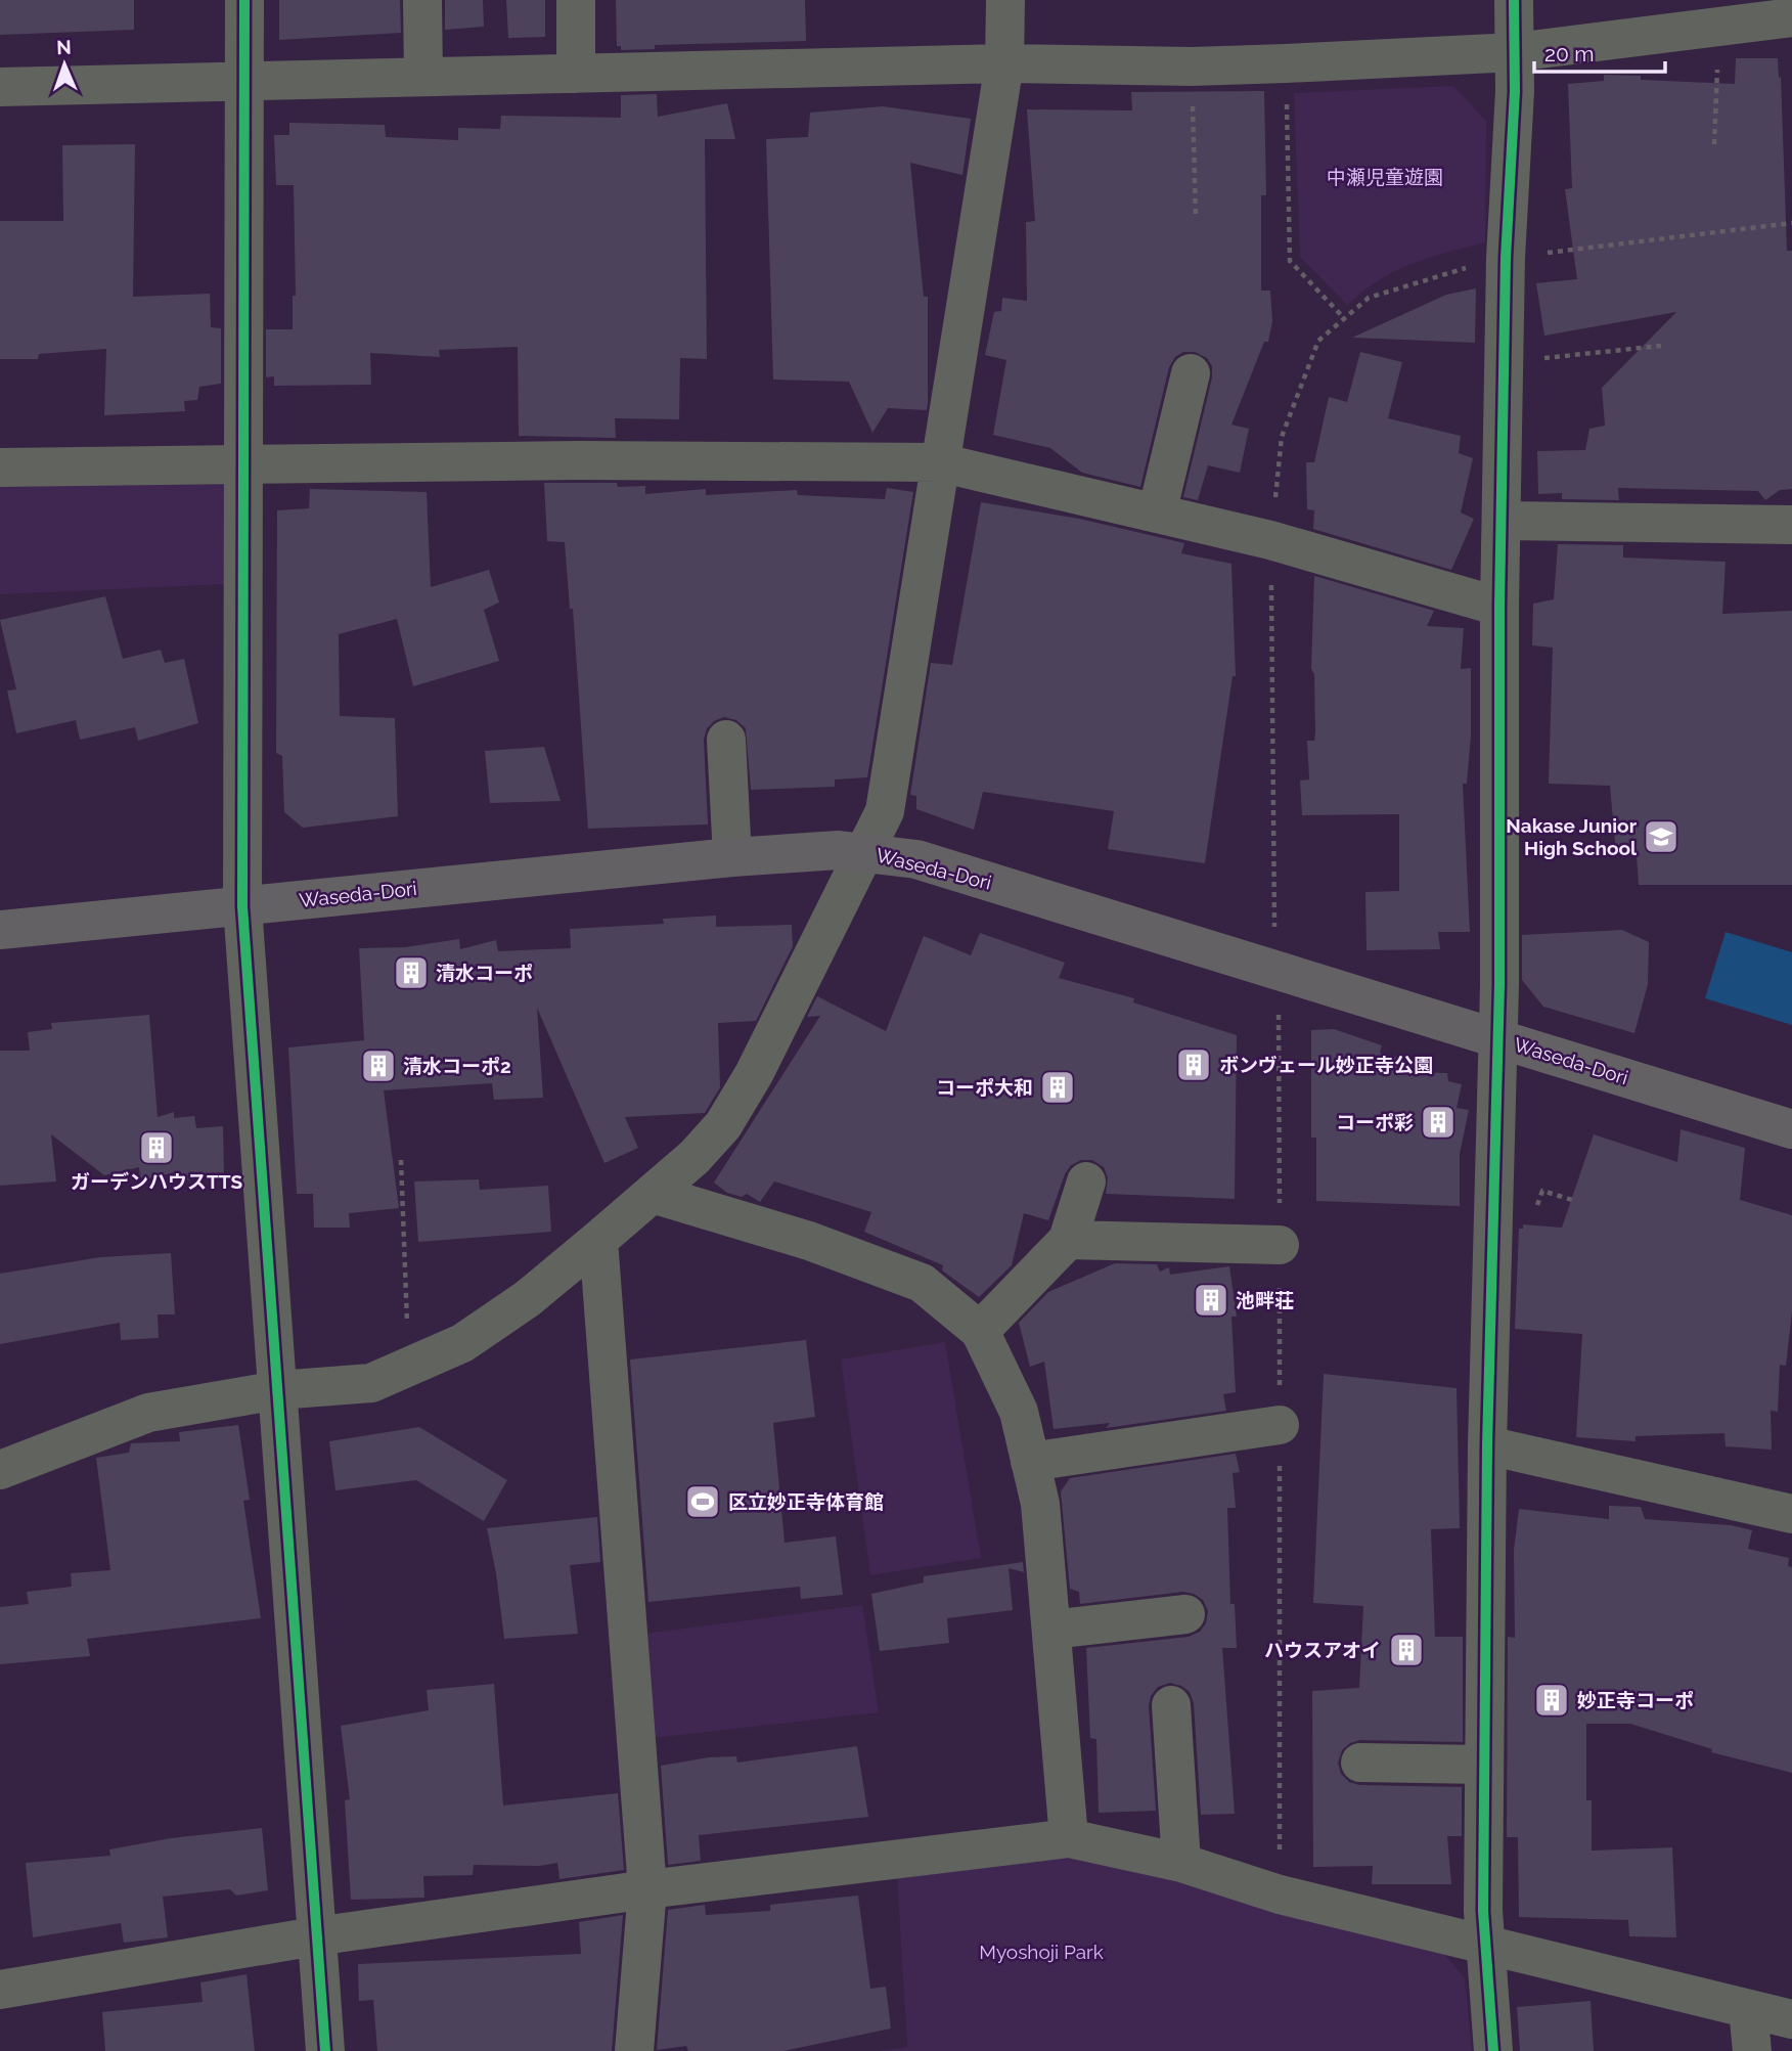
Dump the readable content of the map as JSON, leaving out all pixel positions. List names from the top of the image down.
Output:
{
  "streets": {
    "main road": ["Waseda-Dori"]
  },
  "parks": ["中瀬児童遊園", "Myoshoji Park"],
  "places": {
    "school or university": ["Nakase Junior High School"],
    "building": [
      "清水コーポ",
      "ボンヴェール妙正寺公園",
      "清水コーポ2",
      "コーポ大和",
      "コーポ彩",
      "ガーデンハウスTTS",
      "池畔荘",
      "ハウスアオイ",
      "妙正寺コーポ"
    ],
    "sports": ["区立妙正寺体育館"]
  },
  "scale_bar": "20 m",
  "north": "top"
}
